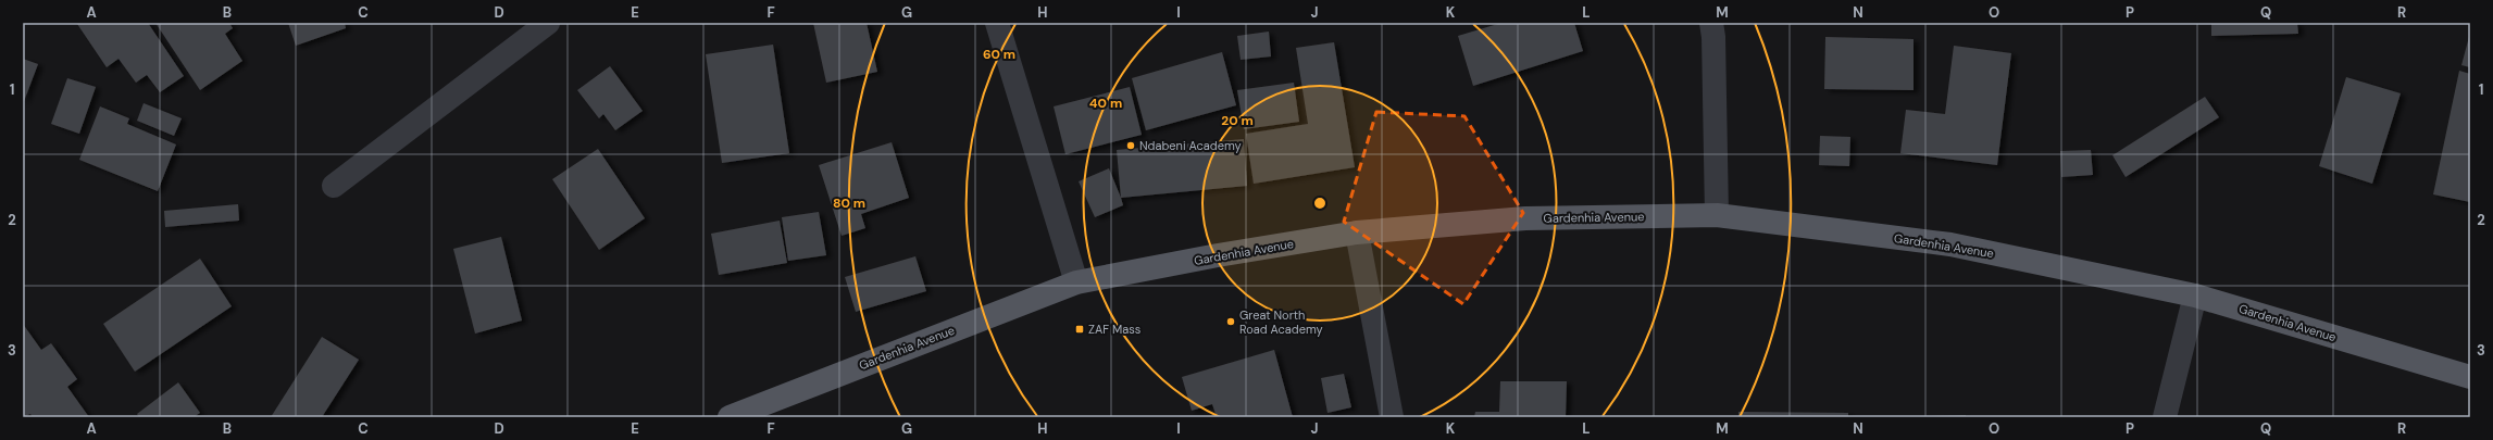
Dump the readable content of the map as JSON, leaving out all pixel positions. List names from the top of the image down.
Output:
{
  "streets": {
    "main road": ["Gardenhia Avenue"]
  },
  "places": {
    "other": ["Ndabeni Academy", "Great North Road Academy"],
    "transit": ["ZAF Mass"]
  },
  "grid": {
    "columns": [
      "A",
      "B",
      "C",
      "D",
      "E",
      "F",
      "G",
      "H",
      "I",
      "J",
      "K",
      "L",
      "M",
      "N",
      "O",
      "P",
      "Q",
      "R"
    ],
    "rows": ["1", "2", "3"]
  },
  "rings": [
    "60 m",
    "40 m",
    "20 m",
    "80 m"
  ]
}
